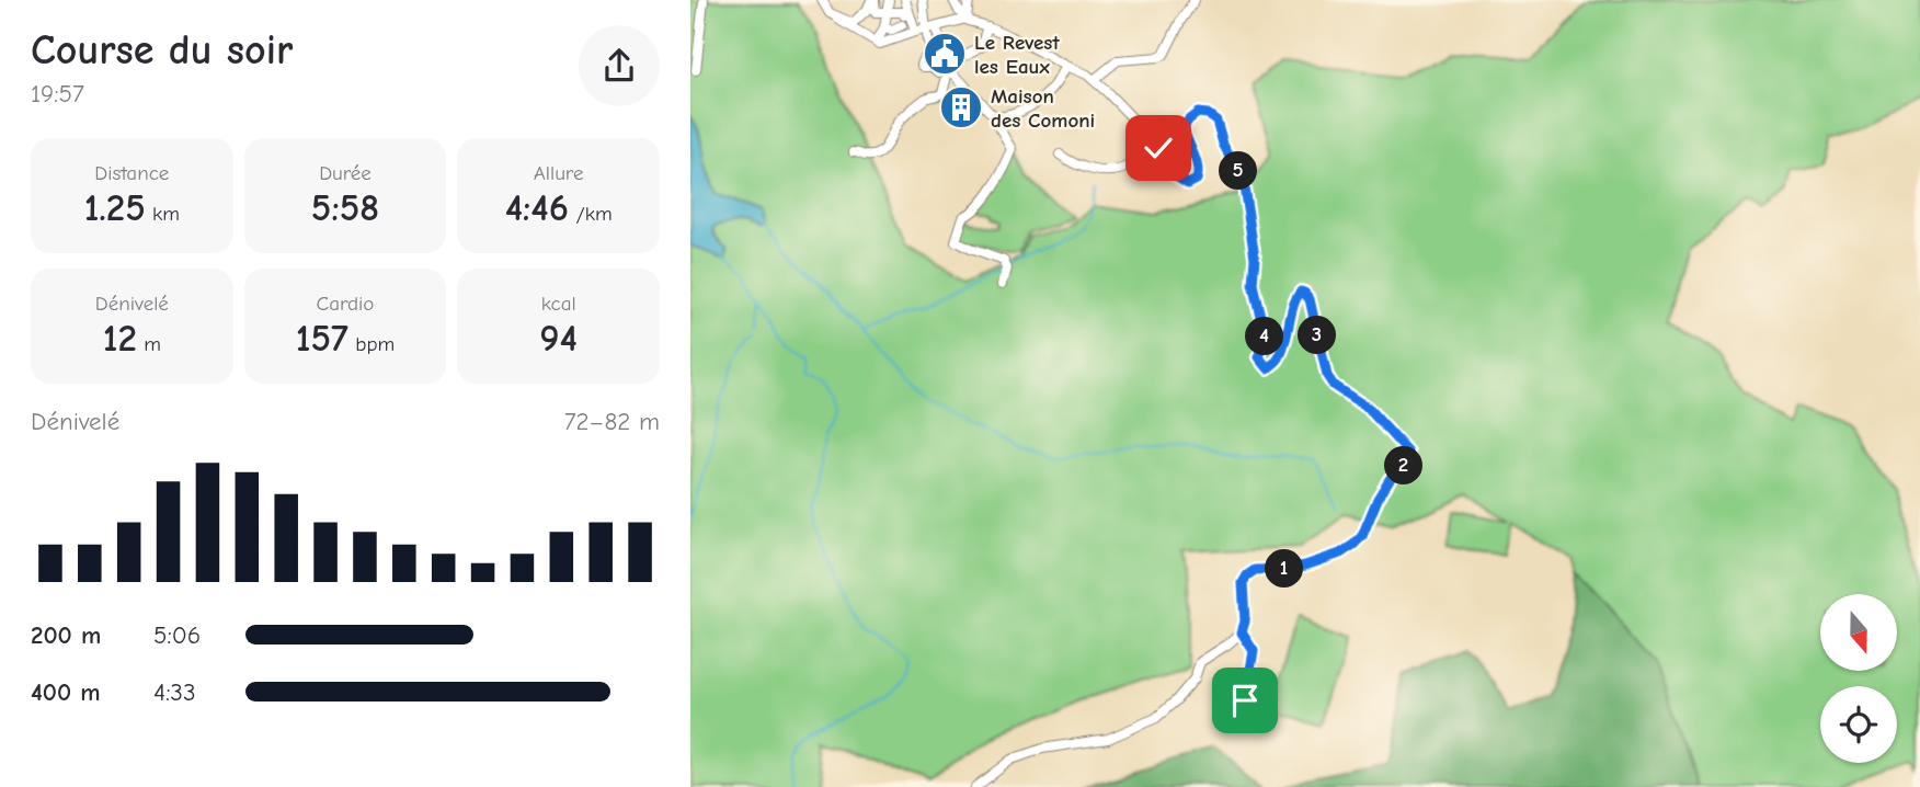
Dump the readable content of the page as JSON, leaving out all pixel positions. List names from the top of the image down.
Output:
{
  "places": {
    "public building": ["Le Revest les Eaux"],
    "building": ["Maison des Comoni"]
  },
  "north": "bottom",
  "page": {
    "heading": ["Course du soir", "19:57"],
    "stats": [
      ["Distance", "1.25 km"],
      ["Durée", "5:58"],
      ["Allure", "4:46 /km"],
      ["Dénivelé", "12 m"],
      ["Cardio", "157 bpm"],
      ["kcal", "94"]
    ],
    "pins": [
      "5",
      "3",
      "4",
      "2",
      "1"
    ],
    "chart": ["Dénivelé", "72–82 m"],
    "list": [
      {
        "name": "200 m",
        "note": "5:06"
      },
      {
        "name": "400 m",
        "note": "4:33"
      }
    ]
  }
}
